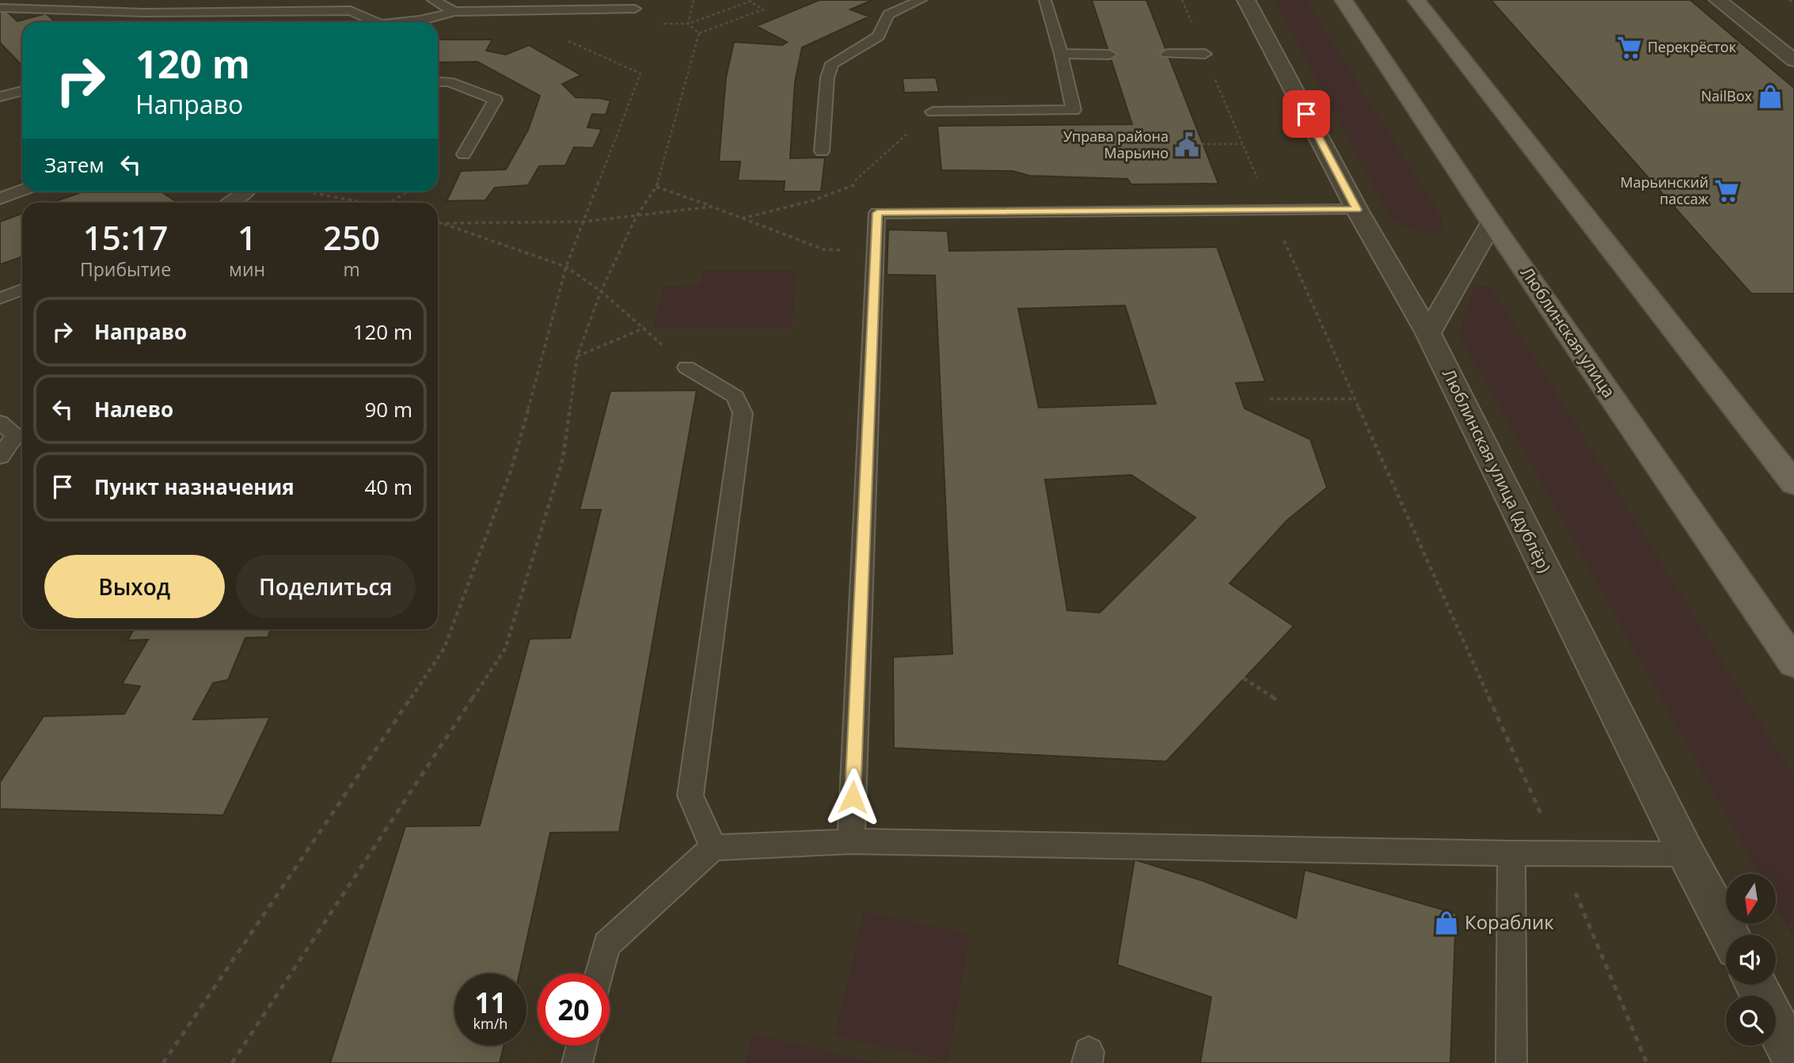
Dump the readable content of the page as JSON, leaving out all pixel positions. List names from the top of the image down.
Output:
{
  "streets": {
    "main road": ["Люблинская улица"],
    "street": ["Люблинская улица (дублёр)"]
  },
  "places": {
    "supermarket": ["Перекрёсток", "Марьинский пассаж"],
    "shop": ["NailBox", "Кораблик"],
    "public building": ["Управа района Марьино"]
  },
  "north": "bottom",
  "page": {
    "turn": ["120 m", "Направо"],
    "then": "Затем",
    "eta": [
      "15:17",
      "Прибытие",
      "1",
      "мин",
      "250",
      "m"
    ],
    "list": [
      {
        "name": "Направо",
        "value": "120 m"
      },
      {
        "name": "Налево",
        "value": "90 m"
      },
      {
        "name": "Пункт назначения",
        "value": "40 m"
      }
    ],
    "buttons": ["Выход", "Поделиться"],
    "speed": "11 km/h",
    "limit": "20"
  }
}
